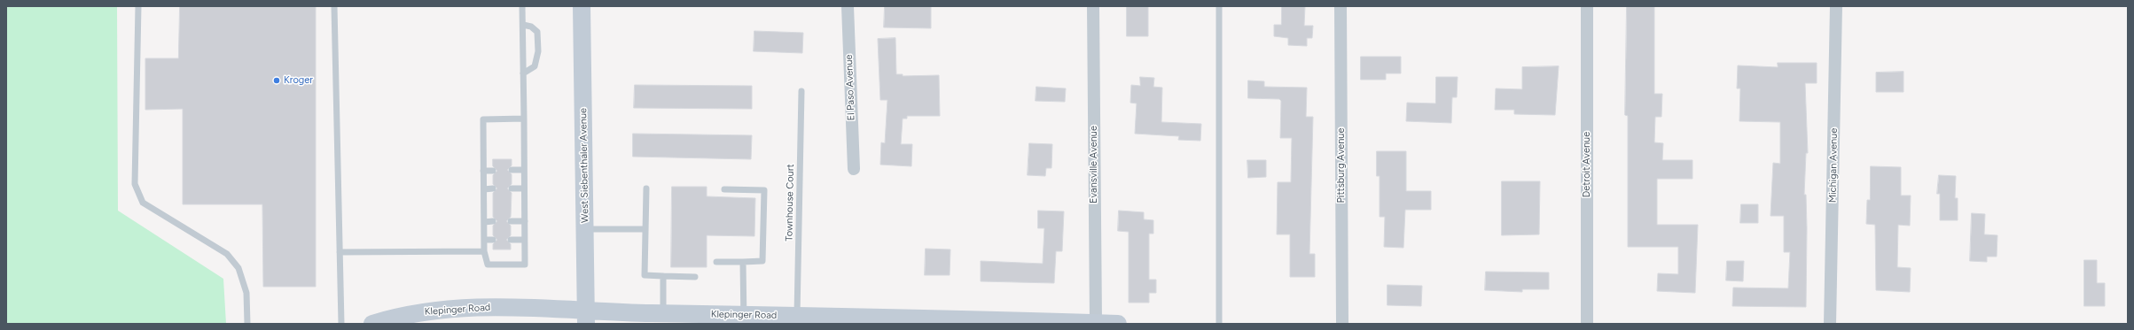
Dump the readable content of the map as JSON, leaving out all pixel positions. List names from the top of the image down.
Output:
{
  "streets": {
    "street": [
      "El Paso Avenue",
      "Evansville Avenue",
      "Detroit Avenue",
      "West Siebenthaler Avenue",
      "Pittsburg Avenue",
      "Michigan Avenue",
      "Klepinger Road"
    ],
    "lane": ["Townhouse Court"]
  },
  "crossings": [
    ["Evansville Avenue", "Klepinger Road"],
    ["West Siebenthaler Avenue", "Klepinger Road"],
    ["Townhouse Court", "Klepinger Road"]
  ],
  "places": ["Kroger"]
}
